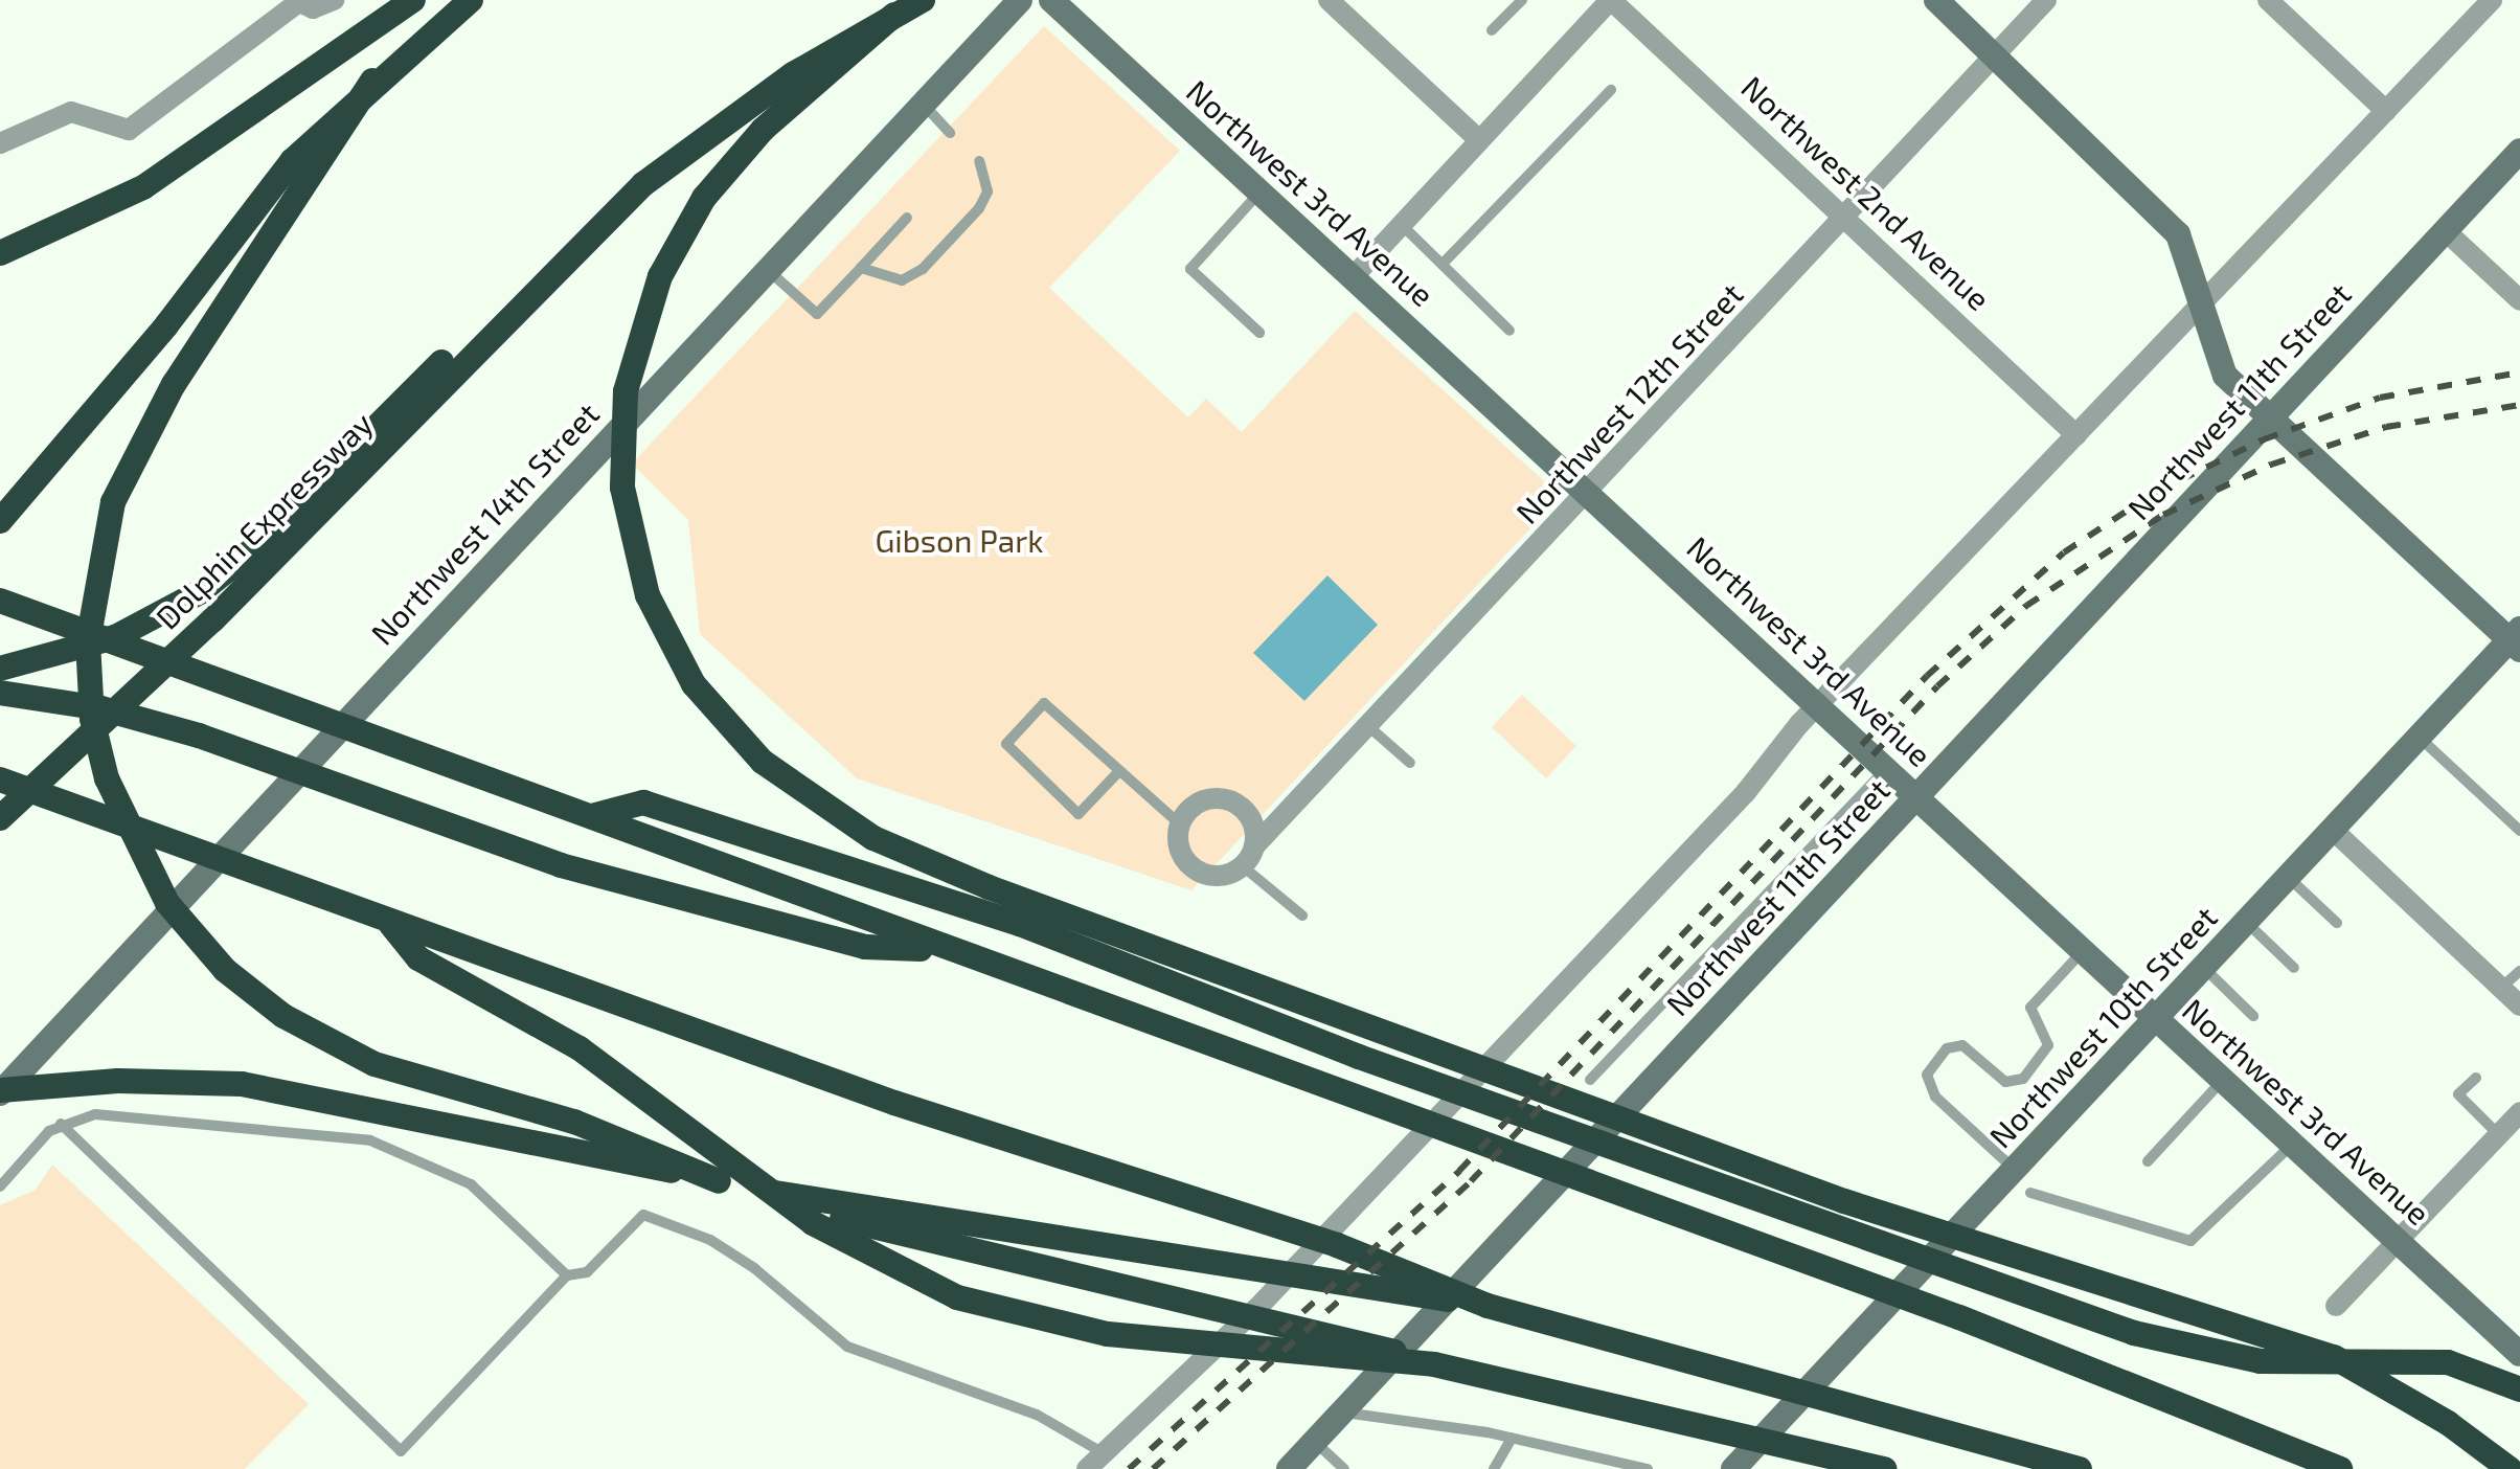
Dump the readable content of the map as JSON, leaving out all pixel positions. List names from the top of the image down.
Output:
{
  "streets": {
    "highway": ["Dolphin Expressway"],
    "street": [
      "Northwest 3rd Avenue",
      "Northwest 2nd Avenue",
      "Northwest 11th Street",
      "Northwest 12th Street",
      "Northwest 14th Street",
      "Northwest 10th Street"
    ]
  },
  "crossings": [
    ["Northwest 3rd Avenue", "Northwest 11th Street"],
    ["Northwest 3rd Avenue", "Northwest 12th Street"],
    ["Northwest 3rd Avenue", "Northwest 10th Street"],
    ["Northwest 2nd Avenue", "Northwest 12th Street"]
  ],
  "parks": ["Gibson Park"]
}
